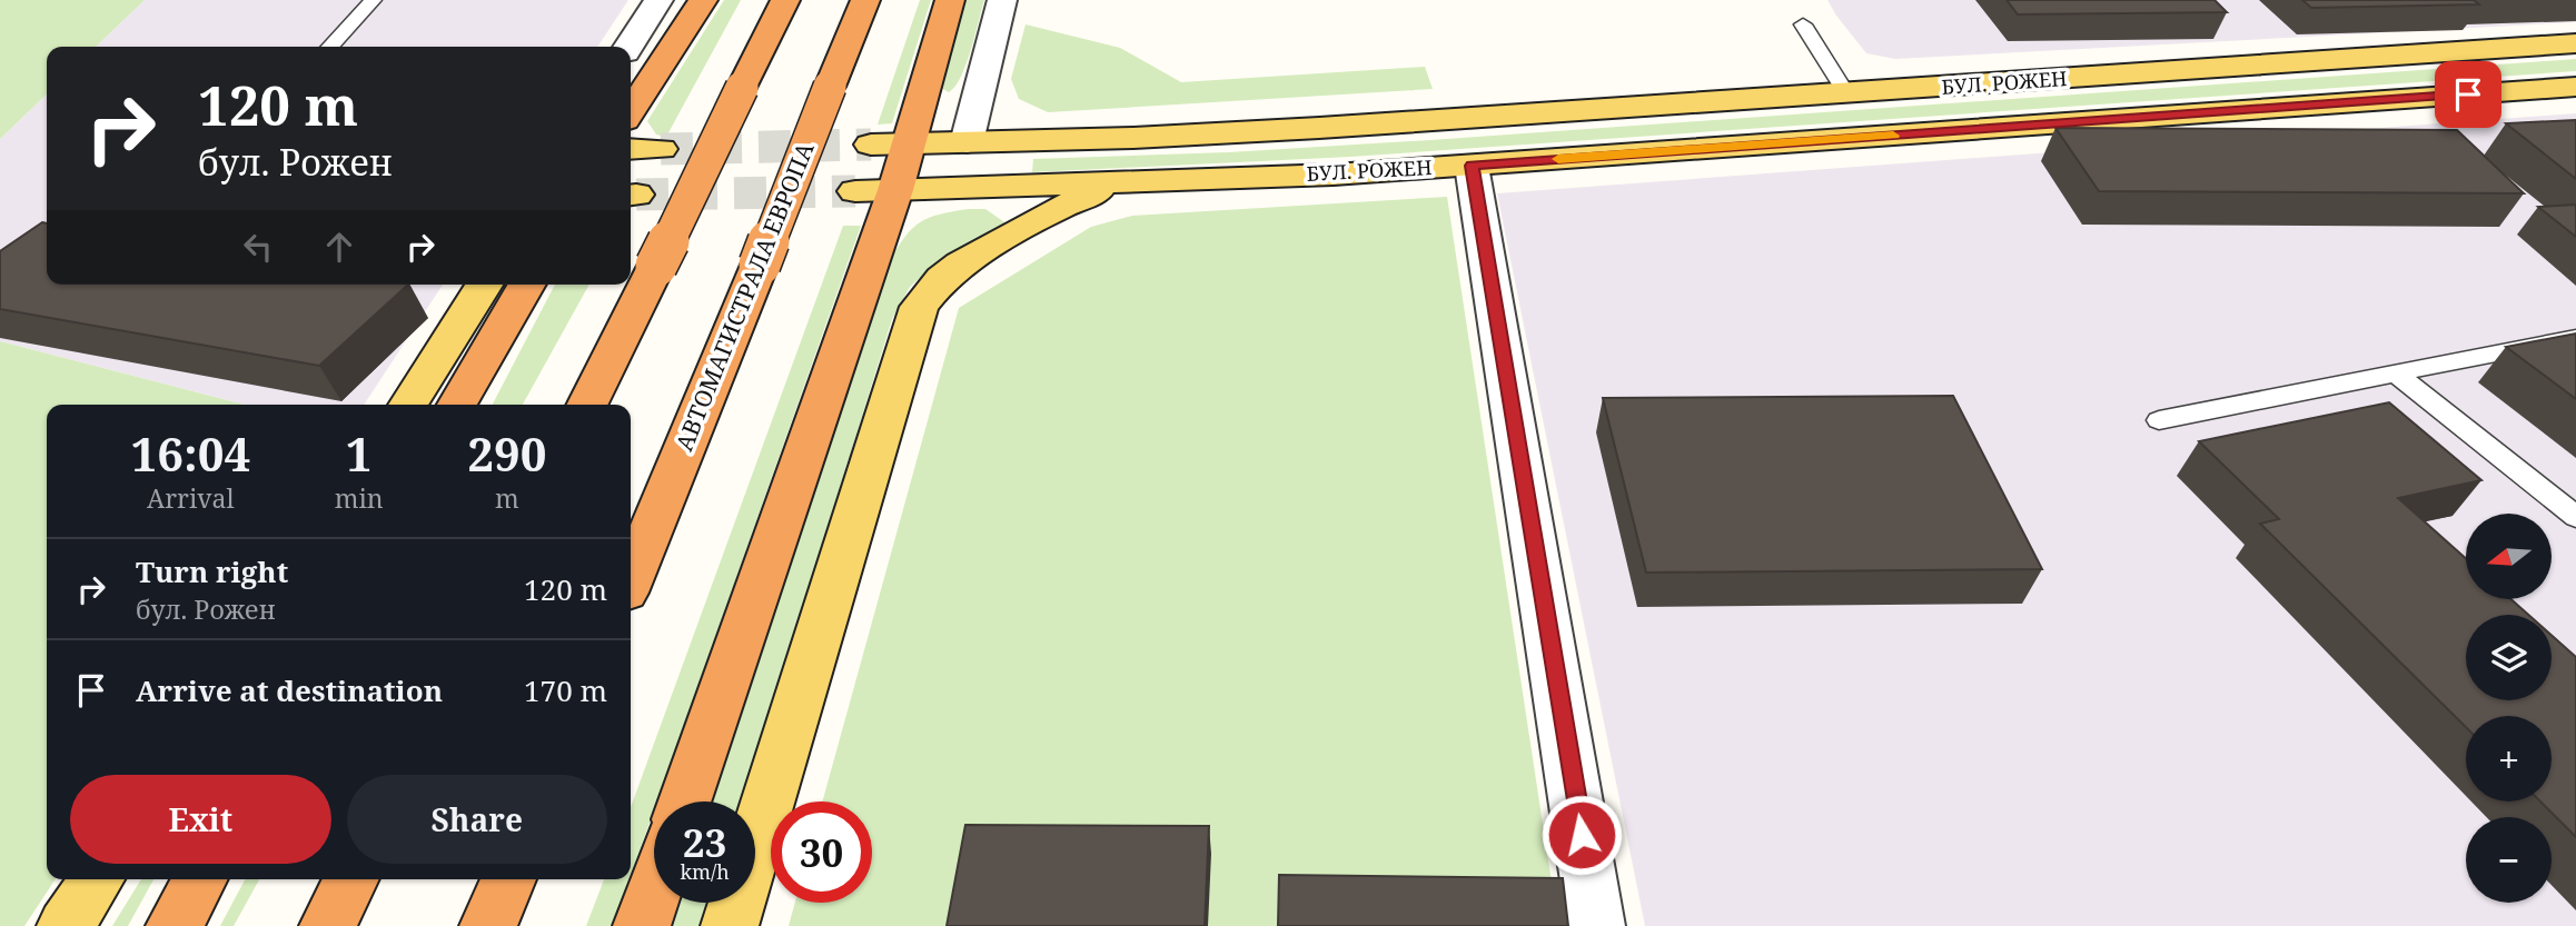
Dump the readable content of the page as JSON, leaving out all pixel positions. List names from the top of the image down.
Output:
{
  "streets": {
    "highway": ["АВТОМАГИСТРАЛА ЕВРОПА"],
    "main road": ["БУЛ. РОЖЕН"]
  },
  "north": "left",
  "page": {
    "turn": ["120 m", "бул. Рожен"],
    "eta": [
      "16:04",
      "Arrival",
      "1",
      "min",
      "290",
      "m"
    ],
    "map_buttons": ["+", "−"],
    "list": [
      {
        "name": "Turn right",
        "note": "бул. Рожен",
        "value": "120 m"
      },
      {
        "name": "Arrive at destination",
        "value": "170 m"
      }
    ],
    "buttons": ["Exit", "Share"],
    "speed": "23 km/h",
    "limit": "30"
  }
}
